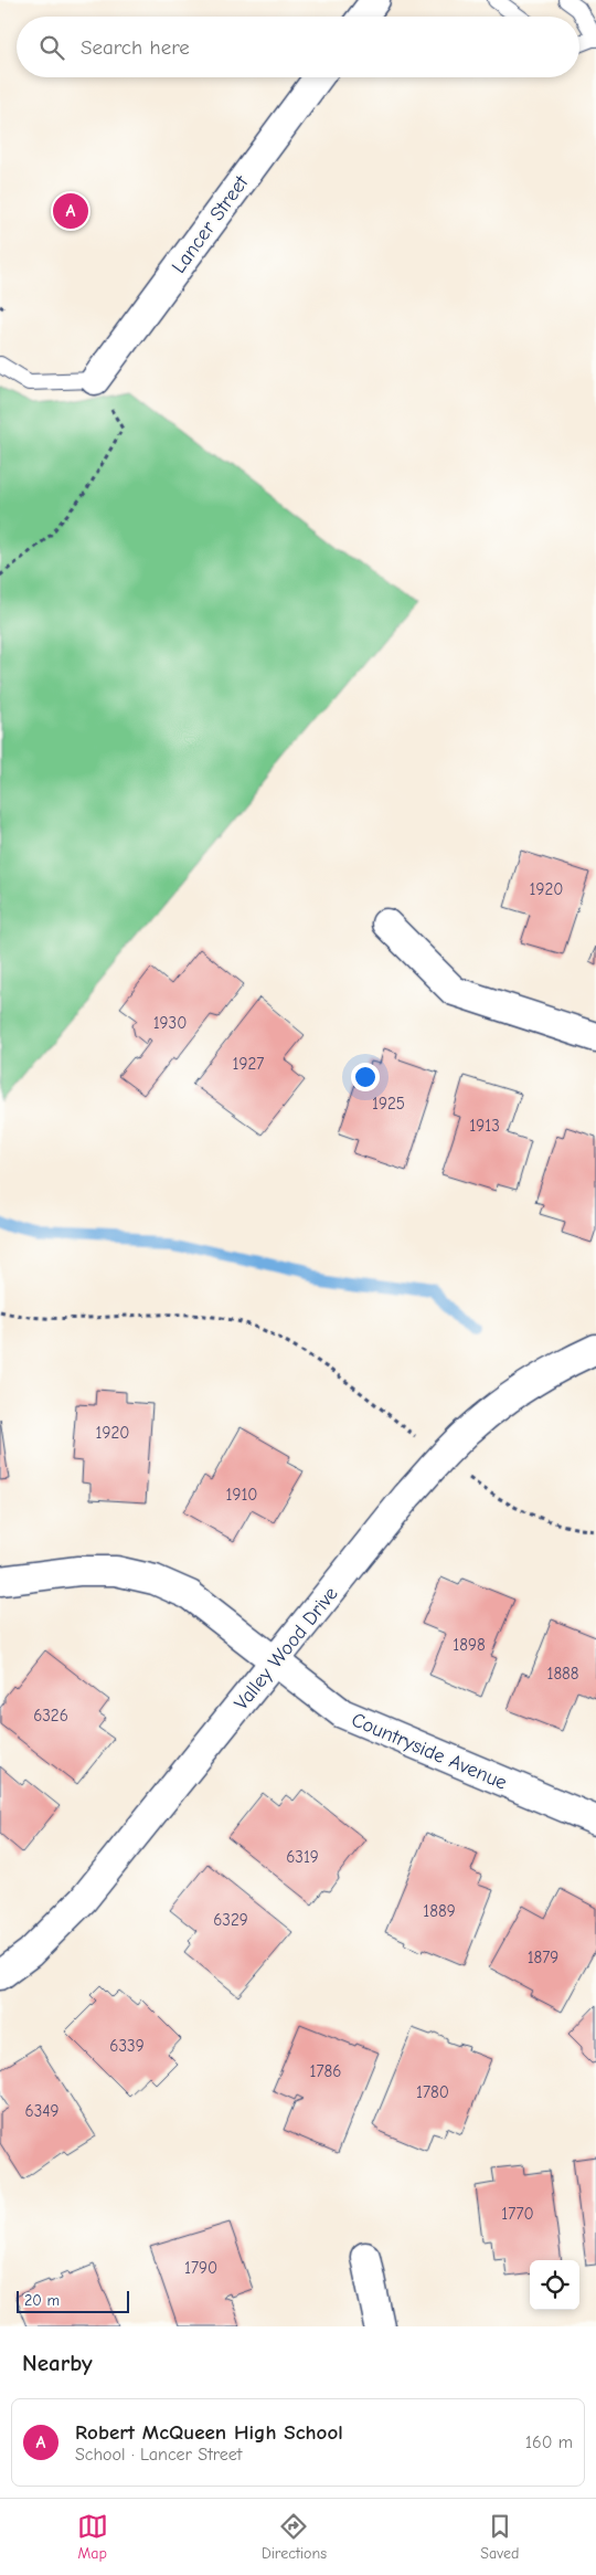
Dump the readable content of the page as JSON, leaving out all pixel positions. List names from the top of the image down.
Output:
{
  "streets": {
    "street": ["Lancer Street", "Valley Wood Drive", "Countryside Avenue"]
  },
  "crossings": [
    ["Valley Wood Drive", "Countryside Avenue"]
  ],
  "house_numbers": [
    "1920",
    "1930",
    "1927",
    "1925",
    "1913",
    "1920",
    "1910",
    "1898",
    "1888",
    "6326",
    "6319",
    "1889",
    "6329",
    "1879",
    "6339",
    "1786",
    "1780",
    "6349",
    "1770",
    "1790"
  ],
  "scale_bar": "20 m",
  "page": {
    "search": "Search here",
    "pins": "A",
    "scale": "20 m",
    "heading": "Nearby",
    "list": [
      {
        "mark": "A",
        "name": "Robert McQueen High School",
        "note": "School · Lancer Street",
        "value": "160 m"
      }
    ],
    "nav": ["Map", "Directions", "Saved"]
  }
}
